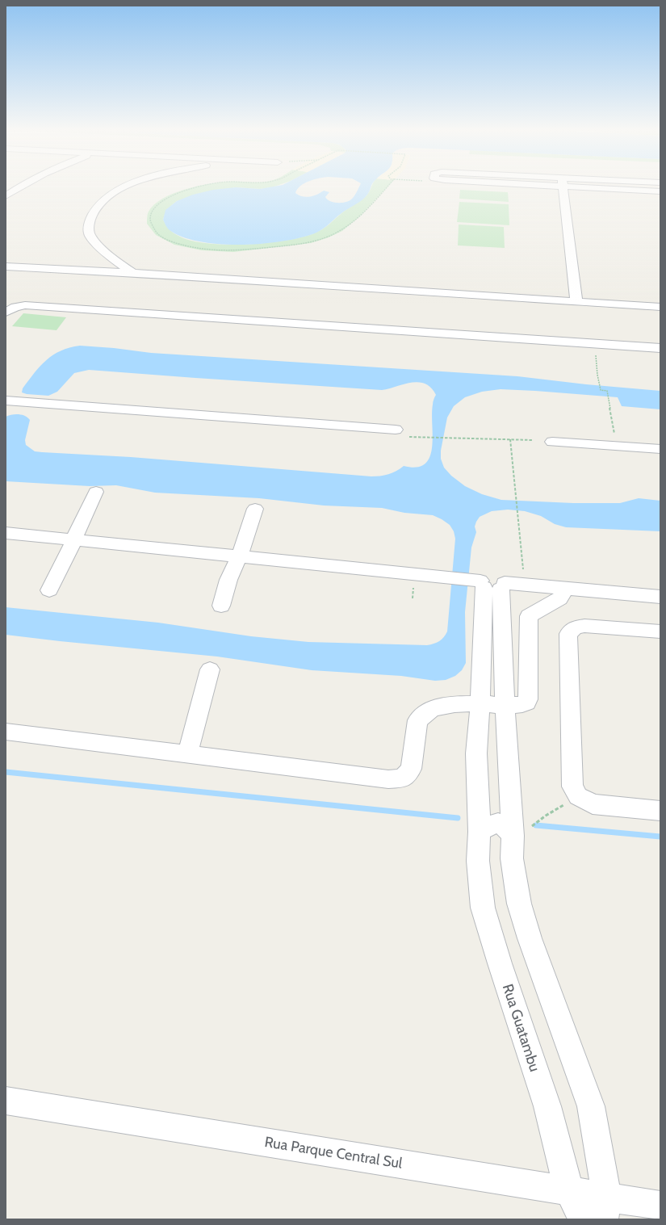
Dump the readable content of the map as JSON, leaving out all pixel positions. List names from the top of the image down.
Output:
{
  "streets": {
    "street": ["Rua Guatambu", "Rua Parque Central Sul"]
  },
  "crossings": [
    ["Rua Guatambu", "Rua Parque Central Sul"]
  ]
}
